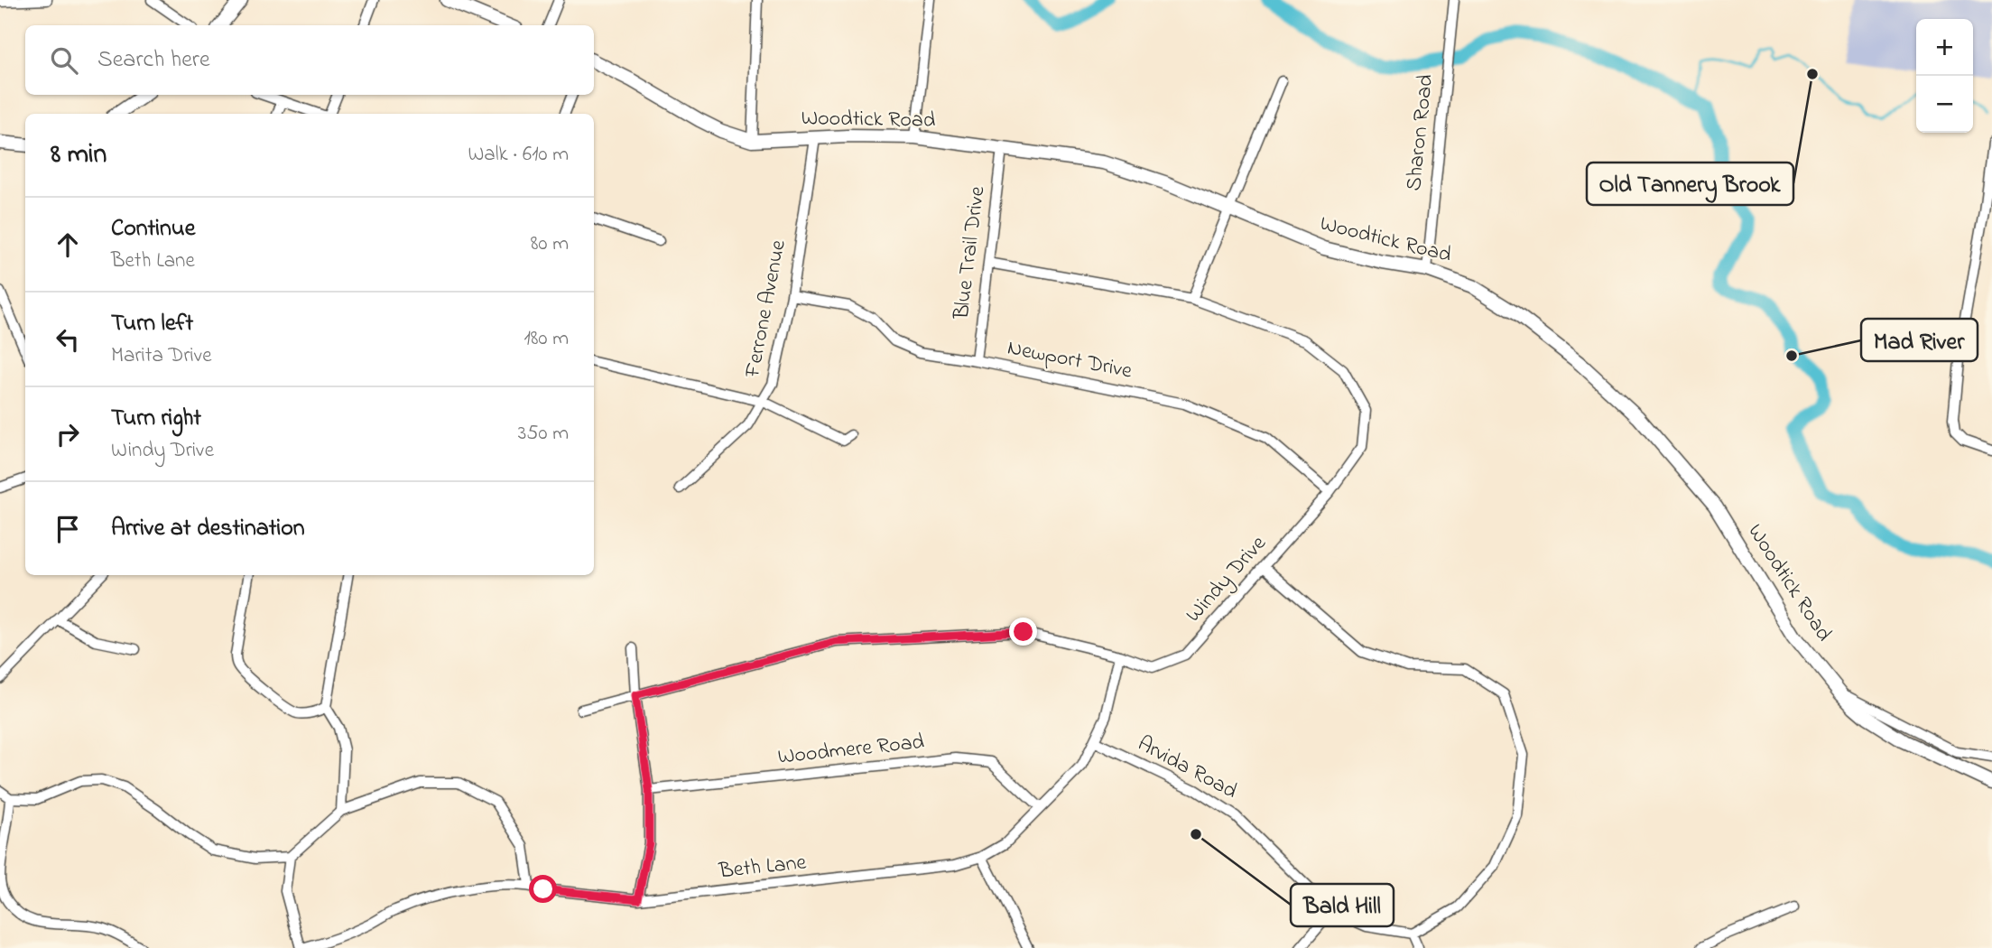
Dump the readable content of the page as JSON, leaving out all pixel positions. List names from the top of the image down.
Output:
{
  "streets": {
    "main road": ["Woodtick Road"],
    "street": [
      "Sharon Road",
      "Blue Trail Drive",
      "Ferrone Avenue",
      "Newport Drive",
      "Windy Drive",
      "Woodmere Road",
      "Arvida Road",
      "Beth Lane"
    ]
  },
  "crossings": [
    ["Woodtick Road", "Sharon Road"],
    ["Woodtick Road", "Blue Trail Drive"],
    ["Woodtick Road", "Ferrone Avenue"],
    ["Blue Trail Drive", "Newport Drive"],
    ["Blue Trail Drive", "Windy Drive"],
    ["Ferrone Avenue", "Newport Drive"],
    ["Newport Drive", "Windy Drive"],
    ["Windy Drive", "Beth Lane"],
    ["Woodmere Road", "Beth Lane"],
    ["Arvida Road", "Beth Lane"]
  ],
  "places": ["Old Tannery Brook", "Mad River", "Bald Hill"],
  "page": {
    "map_buttons": ["+", "−"],
    "search": "Search here",
    "heading": ["8 min", "Walk · 610 m"],
    "list": [
      ["Continue", "Beth Lane", "80 m"],
      ["Turn left", "Marita Drive", "180 m"],
      ["Turn right", "Windy Drive", "350 m"],
      "Arrive at destination"
    ]
  }
}
